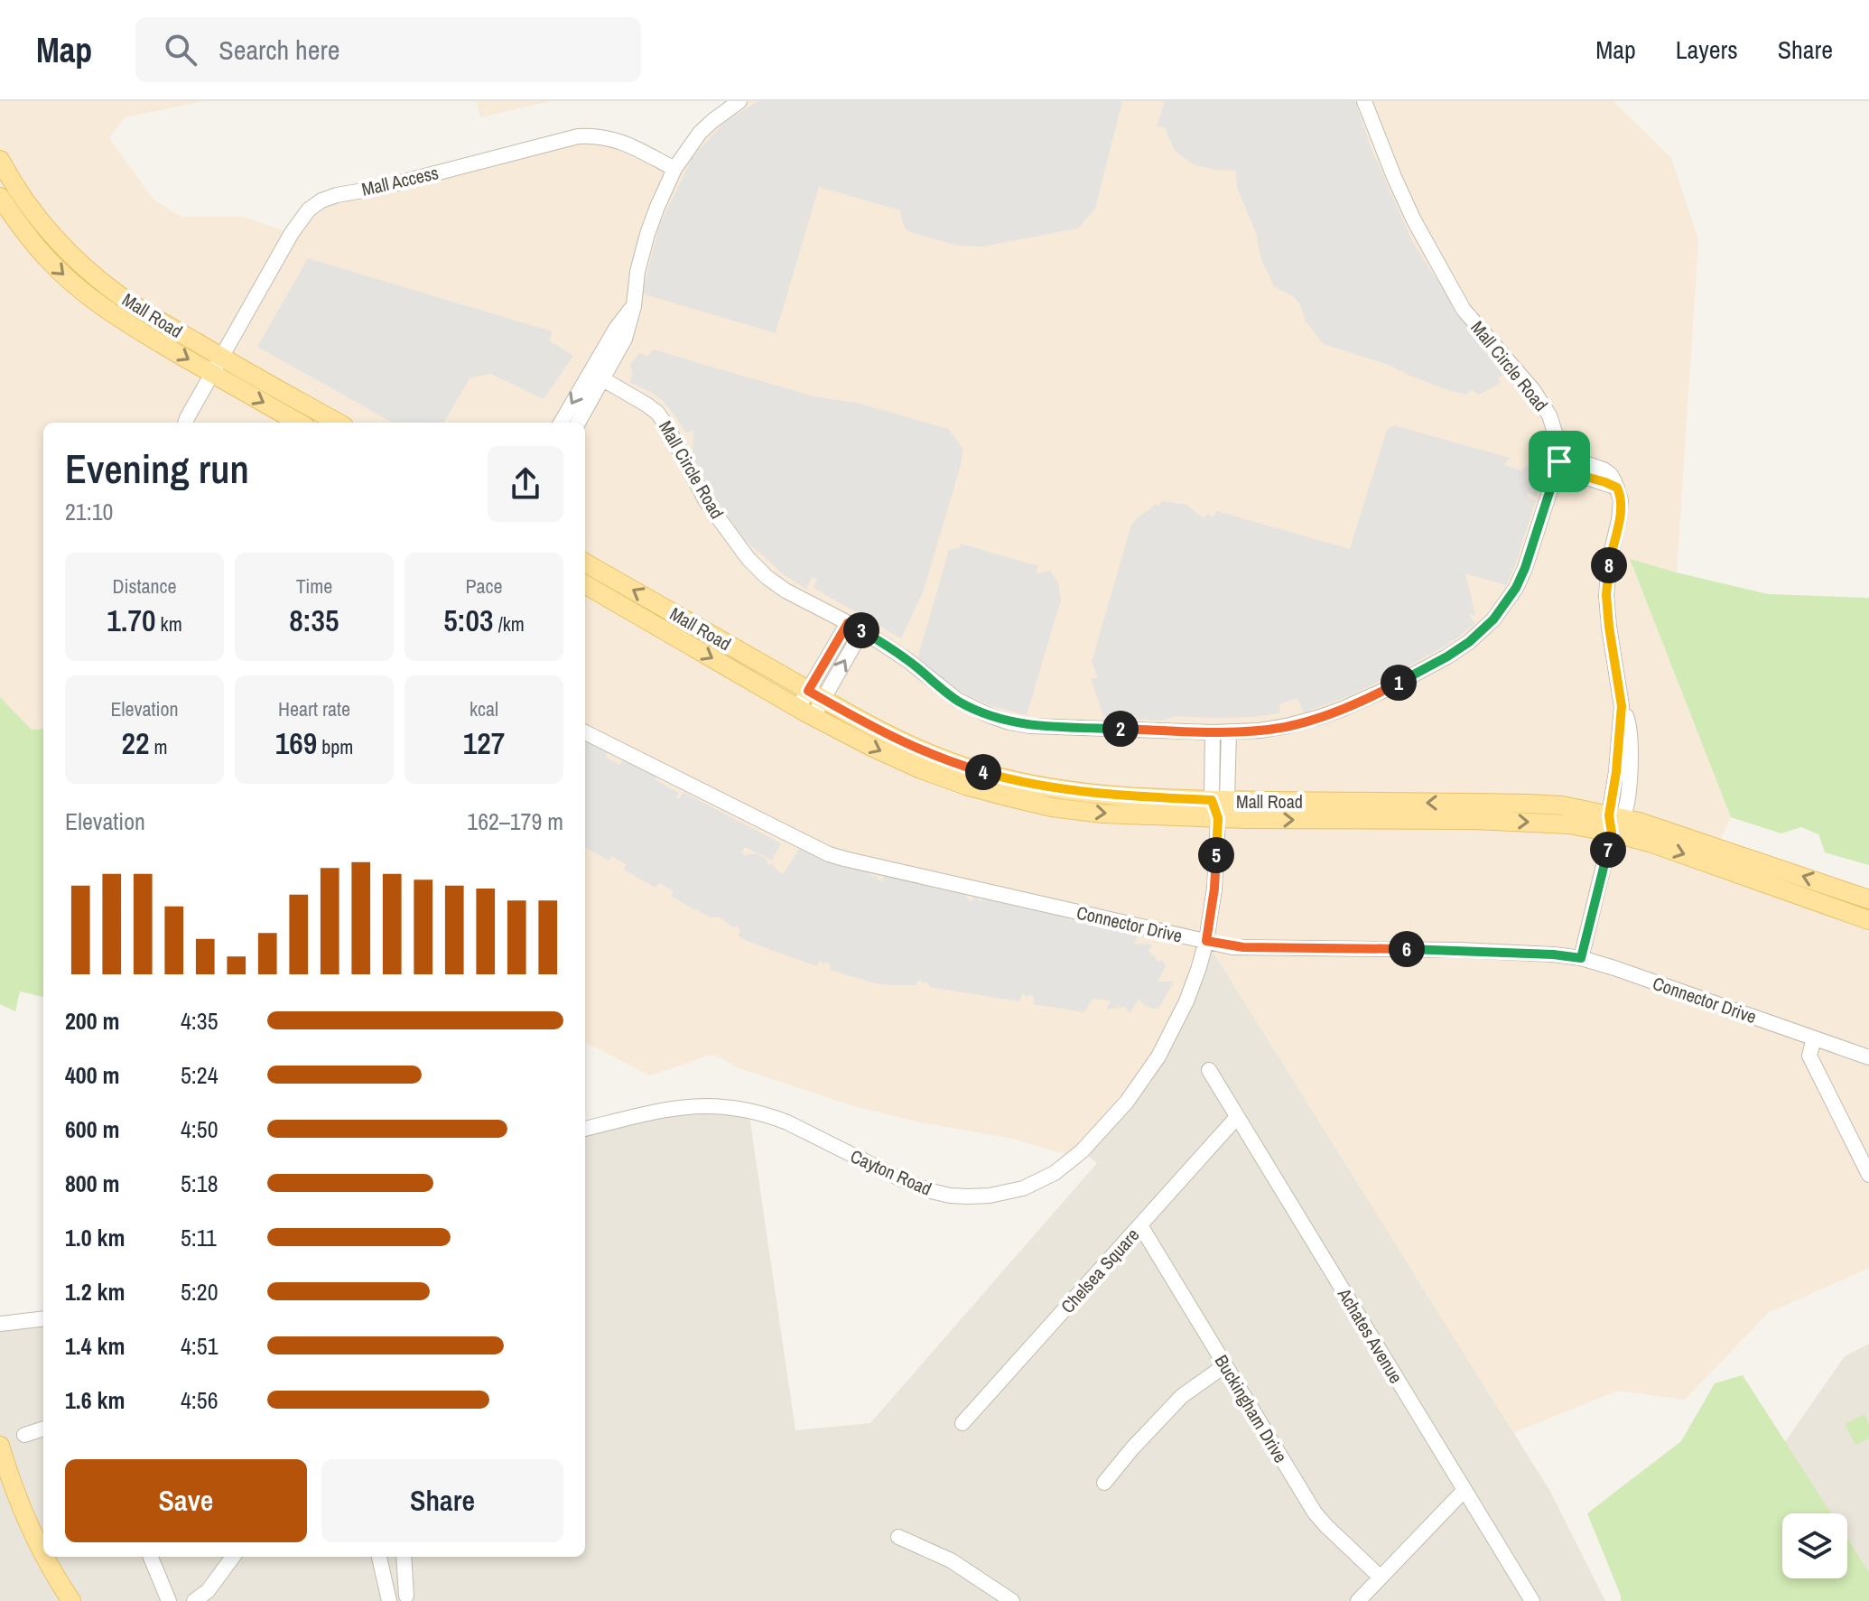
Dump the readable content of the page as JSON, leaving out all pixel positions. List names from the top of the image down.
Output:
{
  "streets": {
    "main road": ["Mall Road"],
    "street": [
      "Mall Access",
      "Mall Circle Road",
      "Connector Drive",
      "Cayton Road",
      "Chelsea Square",
      "Achates Avenue",
      "Buckingham Drive"
    ]
  },
  "crossings": [
    ["Mall Access", "Mall Road"],
    ["Mall Road", "Cayton Road"],
    ["Connector Drive", "Cayton Road"],
    ["Chelsea Square", "Achates Avenue"],
    ["Chelsea Square", "Buckingham Drive"]
  ],
  "page": {
    "header": "Map",
    "search": "Search here",
    "nav": ["Map", "Layers", "Share"],
    "heading": ["Evening run", "21:10"],
    "stats": [
      ["Distance", "1.70 km"],
      ["Time", "8:35"],
      ["Pace", "5:03 /km"],
      ["Elevation", "22 m"],
      ["Heart rate", "169 bpm"],
      ["kcal", "127"]
    ],
    "pins": [
      "8",
      "3",
      "1",
      "2",
      "4",
      "7",
      "5",
      "6"
    ],
    "chart": ["Elevation", "162–179 m"],
    "list": [
      {
        "name": "200 m",
        "note": "4:35"
      },
      {
        "name": "400 m",
        "note": "5:24"
      },
      {
        "name": "600 m",
        "note": "4:50"
      },
      {
        "name": "800 m",
        "note": "5:18"
      },
      {
        "name": "1.0 km",
        "note": "5:11"
      },
      {
        "name": "1.2 km",
        "note": "5:20"
      },
      {
        "name": "1.4 km",
        "note": "4:51"
      },
      {
        "name": "1.6 km",
        "note": "4:56"
      }
    ],
    "buttons": ["Save", "Share"]
  }
}
